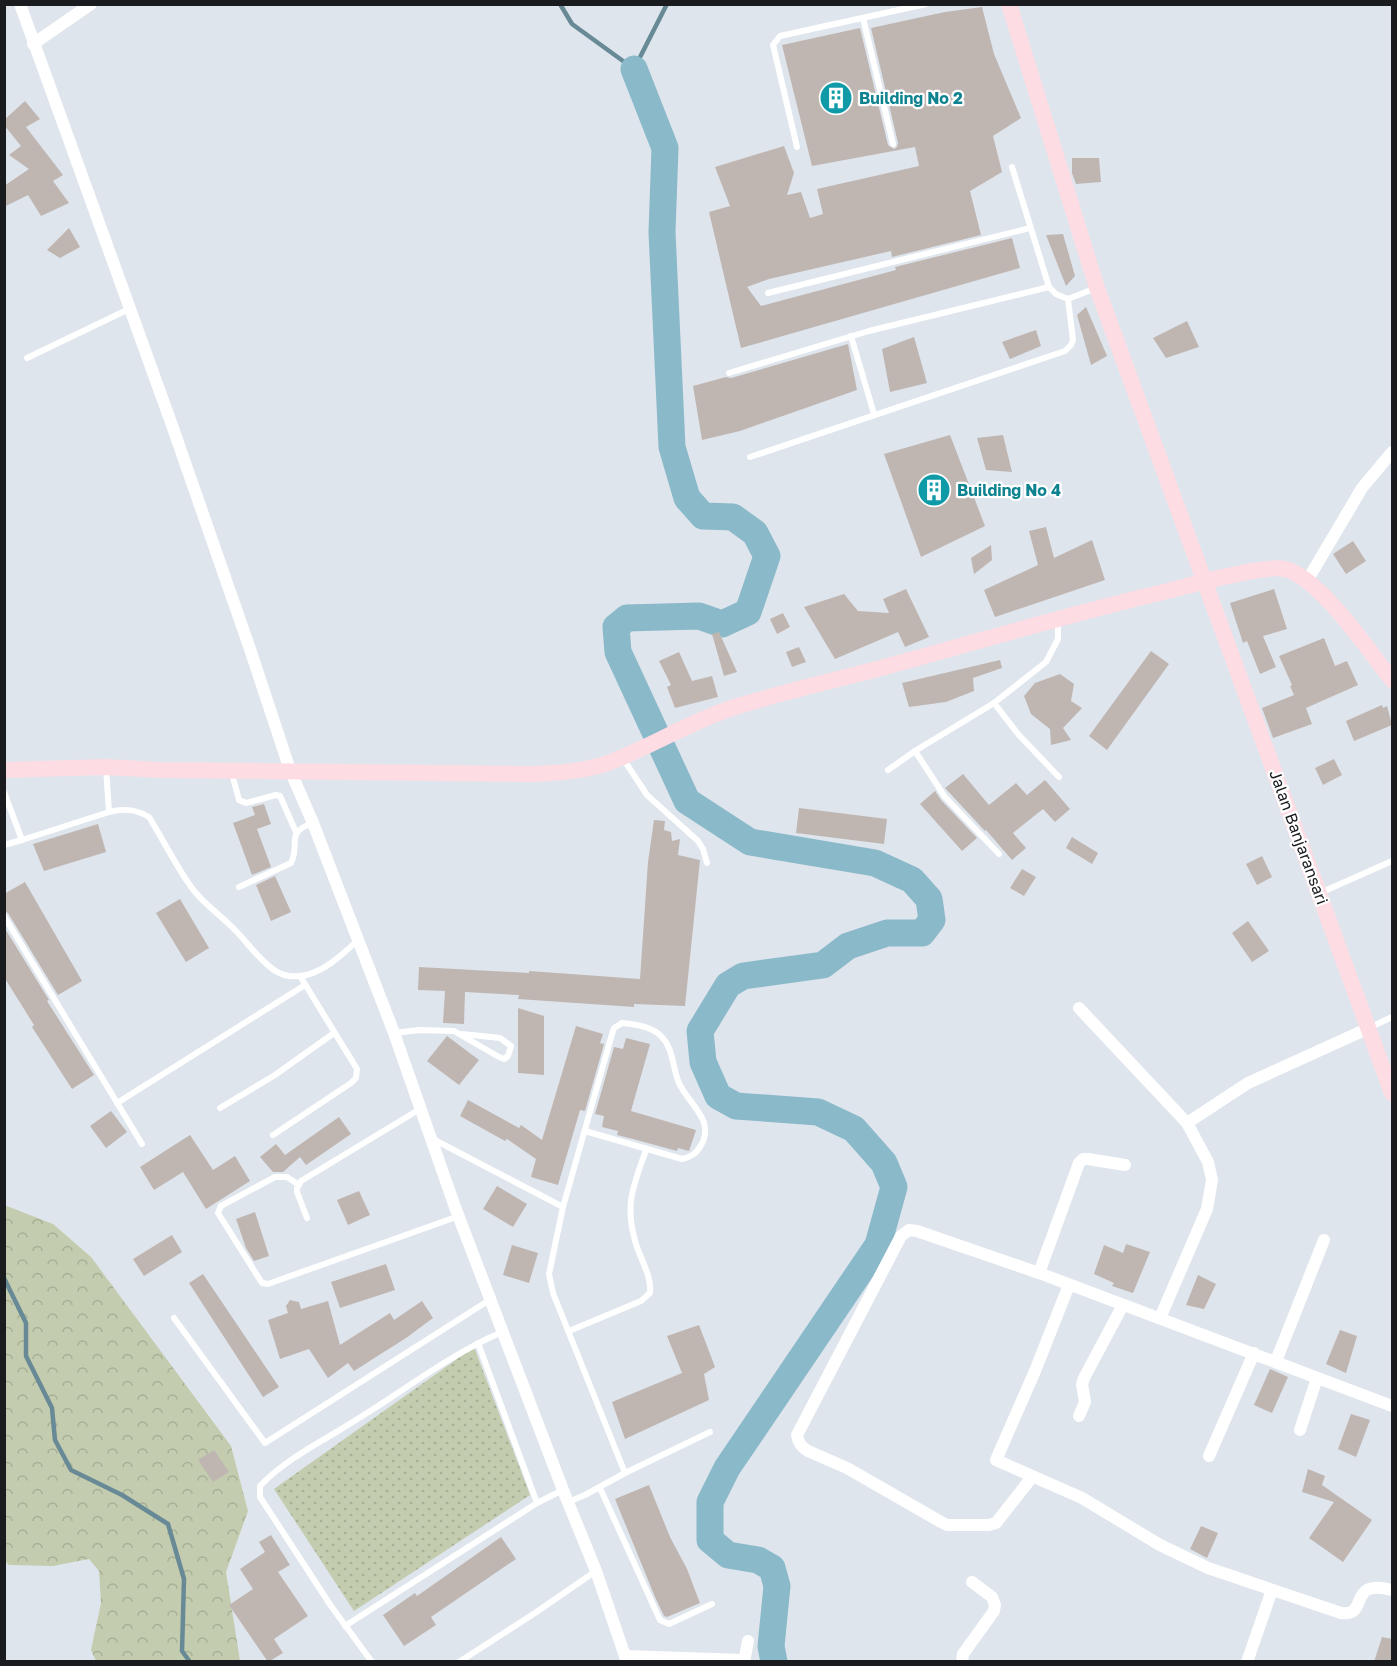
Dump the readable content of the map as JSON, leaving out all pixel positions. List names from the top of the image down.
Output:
{
  "streets": {
    "street": ["Jalan Banjaransari"]
  },
  "places": {
    "building": ["Building No 2", "Building No 4"]
  }
}
